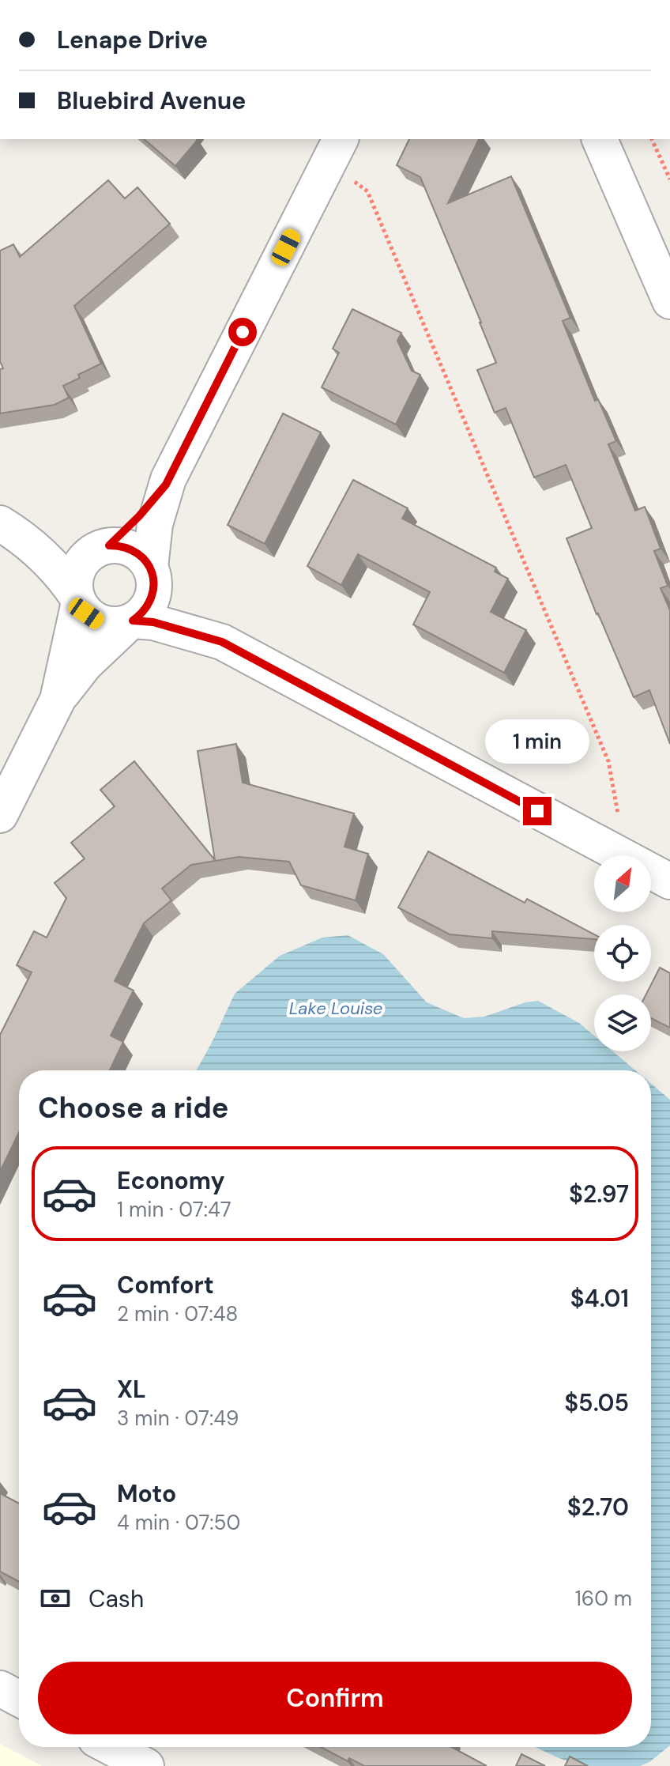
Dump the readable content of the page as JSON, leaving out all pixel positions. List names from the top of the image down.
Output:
{
  "water": ["Lake Louise"],
  "north": "top right",
  "page": {
    "banner": ["Lenape Drive", "Bluebird Avenue"],
    "bubble": "1 min",
    "heading": "Choose a ride",
    "list": [
      {
        "name": "Economy",
        "note": "1 min · 07:47",
        "value": "$2.97"
      },
      {
        "name": "Comfort",
        "note": "2 min · 07:48",
        "value": "$4.01"
      },
      {
        "name": "XL",
        "note": "3 min · 07:49",
        "value": "$5.05"
      },
      {
        "name": "Moto",
        "note": "4 min · 07:50",
        "value": "$2.70"
      }
    ],
    "pay": ["Cash", "160 m"],
    "buttons": "Confirm"
  }
}
